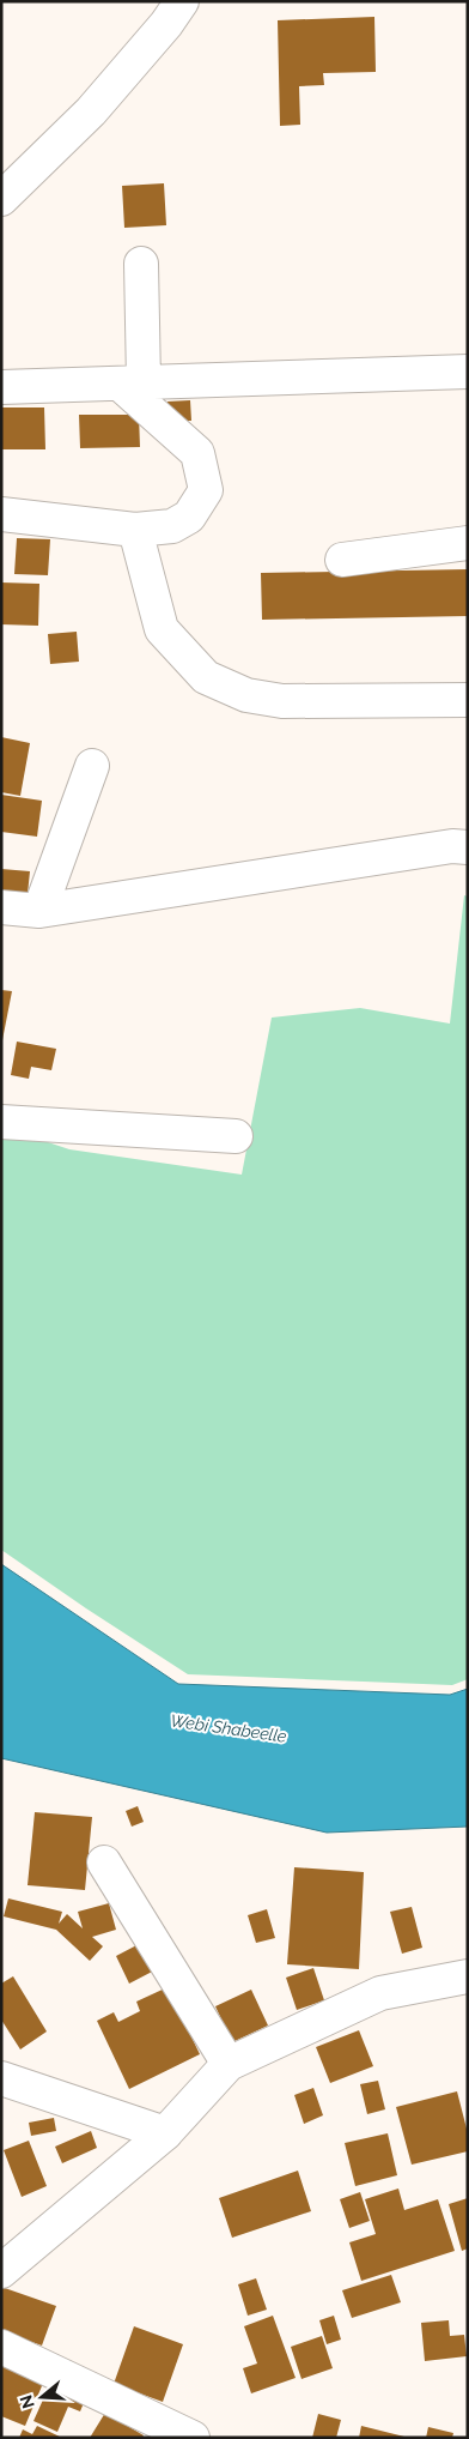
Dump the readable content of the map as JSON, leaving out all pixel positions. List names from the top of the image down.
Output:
{
  "water": ["Webi Shabeelle"],
  "north": "left"
}
